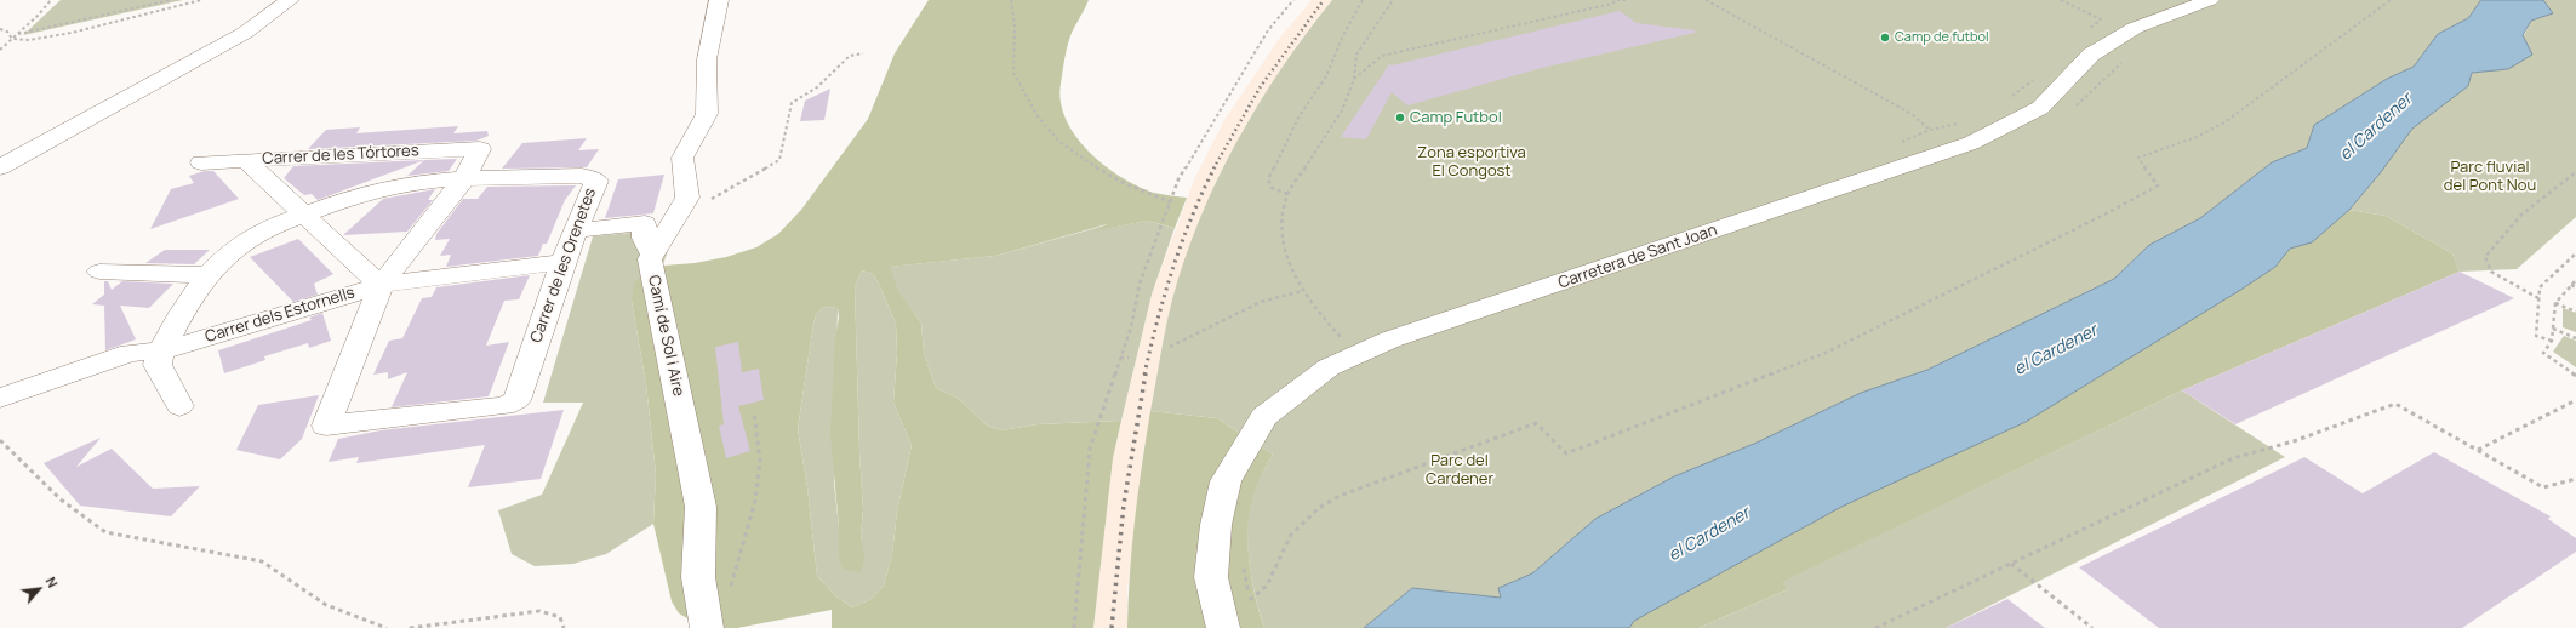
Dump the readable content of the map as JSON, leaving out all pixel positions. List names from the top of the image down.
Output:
{
  "streets": {
    "street": [
      "Carrer de les Tórtores",
      "Carretera de Sant Joan",
      "Carrer de les Orenetes",
      "Carrer dels Estornells",
      "Camí de Sol i Aire"
    ]
  },
  "crossings": [
    ["Carrer de les Tórtores", "Carrer de les Orenetes"],
    ["Carrer de les Orenetes", "Carrer dels Estornells"]
  ],
  "water": ["el Cardener"],
  "parks": ["Zona esportiva El Congost", "Parc fluvial del Pont Nou", "Parc del Cardener"],
  "places": ["Camp de futbol", "Camp Futbol"],
  "north": "top right"
}
